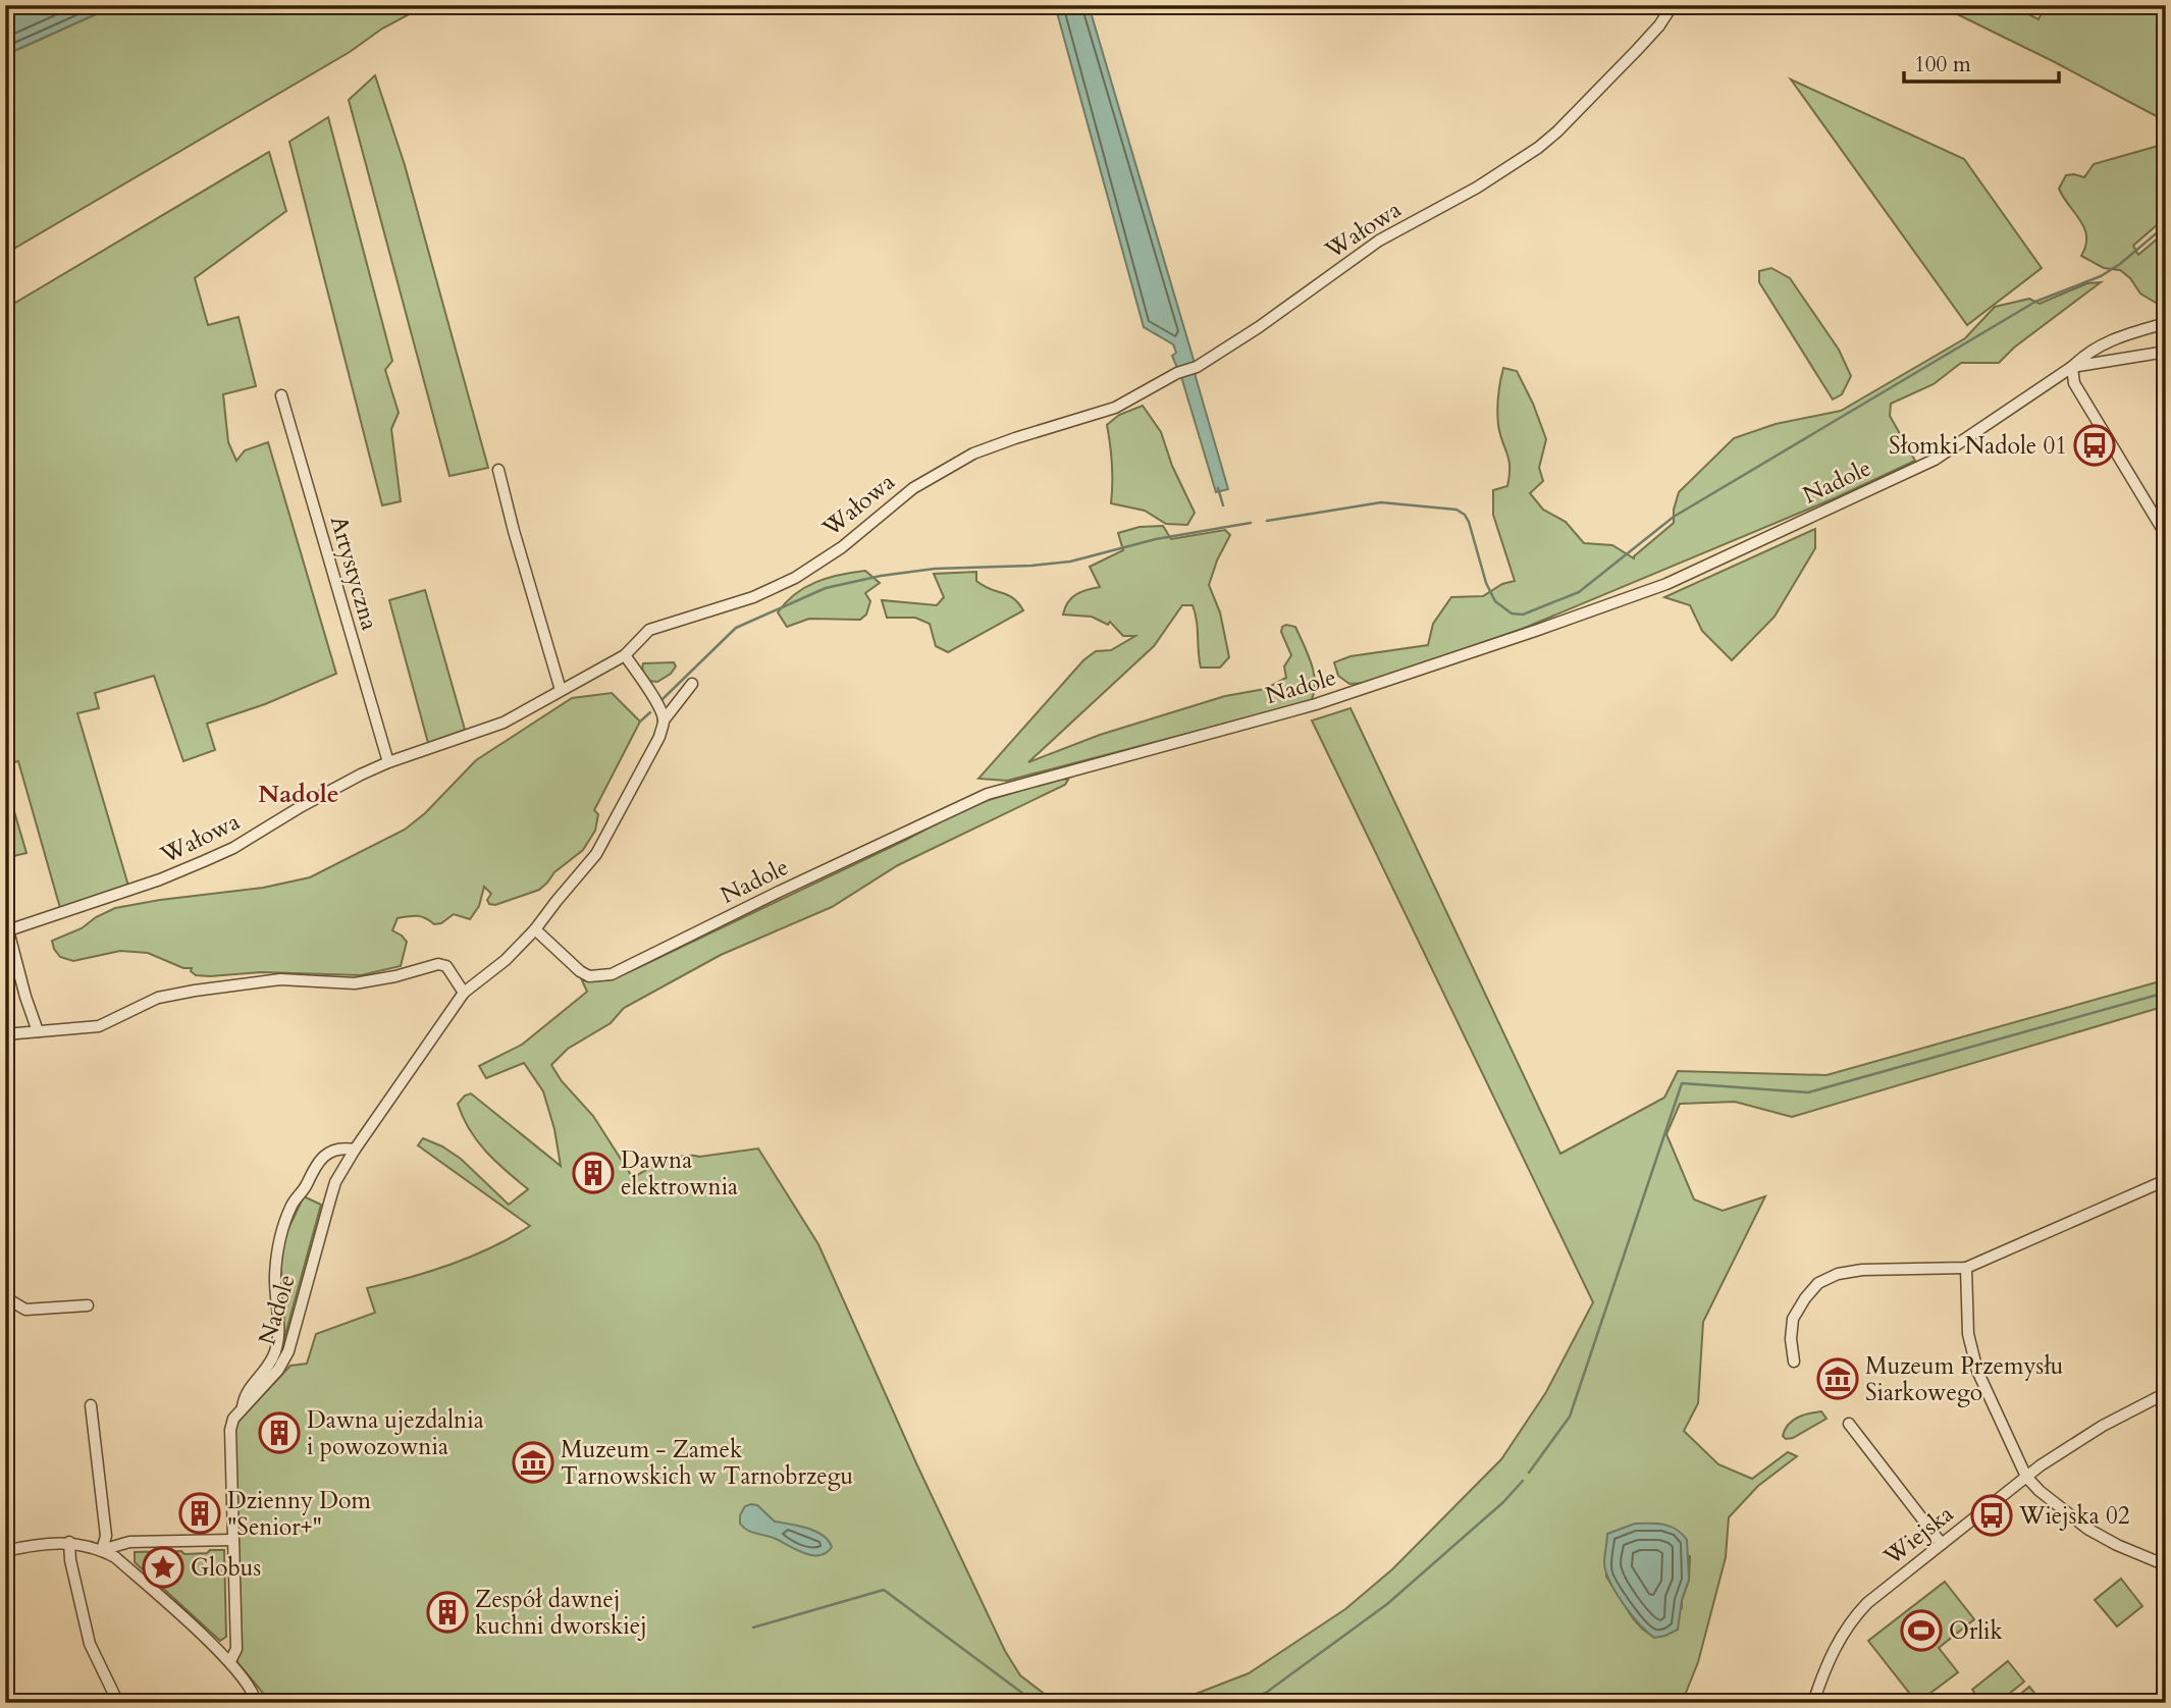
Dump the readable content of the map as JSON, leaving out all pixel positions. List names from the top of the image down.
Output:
{
  "streets": {
    "street": [
      "Wałowa",
      "Nadole",
      "Artystyczna",
      "Wiejska"
    ]
  },
  "crossings": [
    ["Wałowa", "Artystyczna"]
  ],
  "districts": ["Nadole"],
  "places": {
    "bus stop": ["Słomki Nadole 01", "Wiejska 02"],
    "building": [
      "Dawna elektrownia",
      "Dawna ujezdalnia i powozownia",
      "Dzienny Dom \"Senior+\"",
      "Zespół dawnej kuchni dworskiej"
    ],
    "museum": ["Muzeum Przemysłu Siarkowego", "Muzeum - Zamek Tarnowskich w Tarnobrzegu"],
    "place": ["Globus"],
    "sports": ["Orlik"]
  },
  "scale_bar": "100 m"
}
